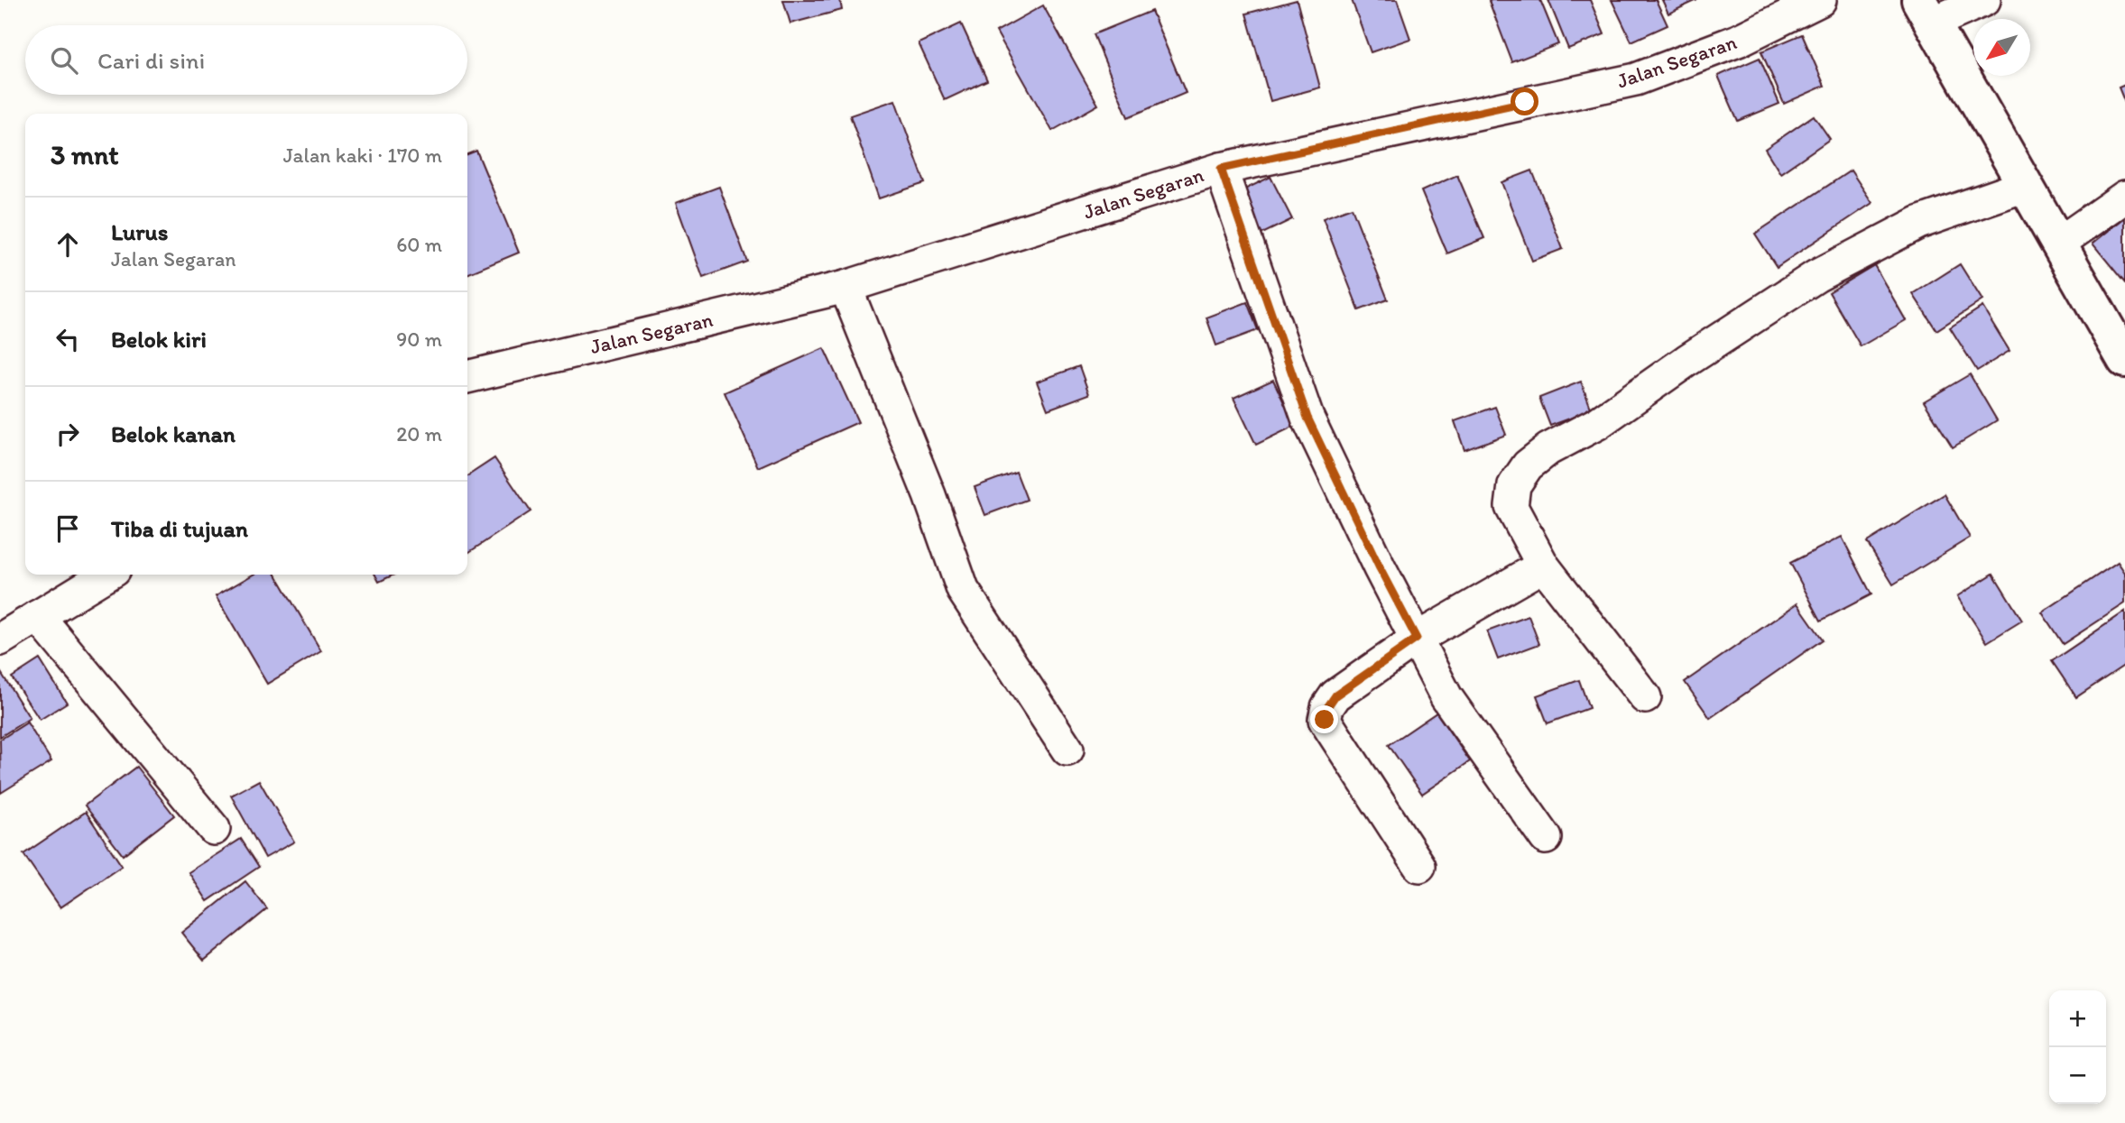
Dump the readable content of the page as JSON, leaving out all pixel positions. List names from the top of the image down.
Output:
{
  "streets": {
    "street": ["Jalan Segaran"]
  },
  "north": "bottom left",
  "page": {
    "search": "Cari di sini",
    "heading": ["3 mnt", "Jalan kaki · 170 m"],
    "list": [
      ["Lurus", "Jalan Segaran", "60 m"],
      ["Belok kiri", "90 m"],
      ["Belok kanan", "20 m"],
      "Tiba di tujuan"
    ],
    "map_buttons": ["+", "−"]
  }
}
